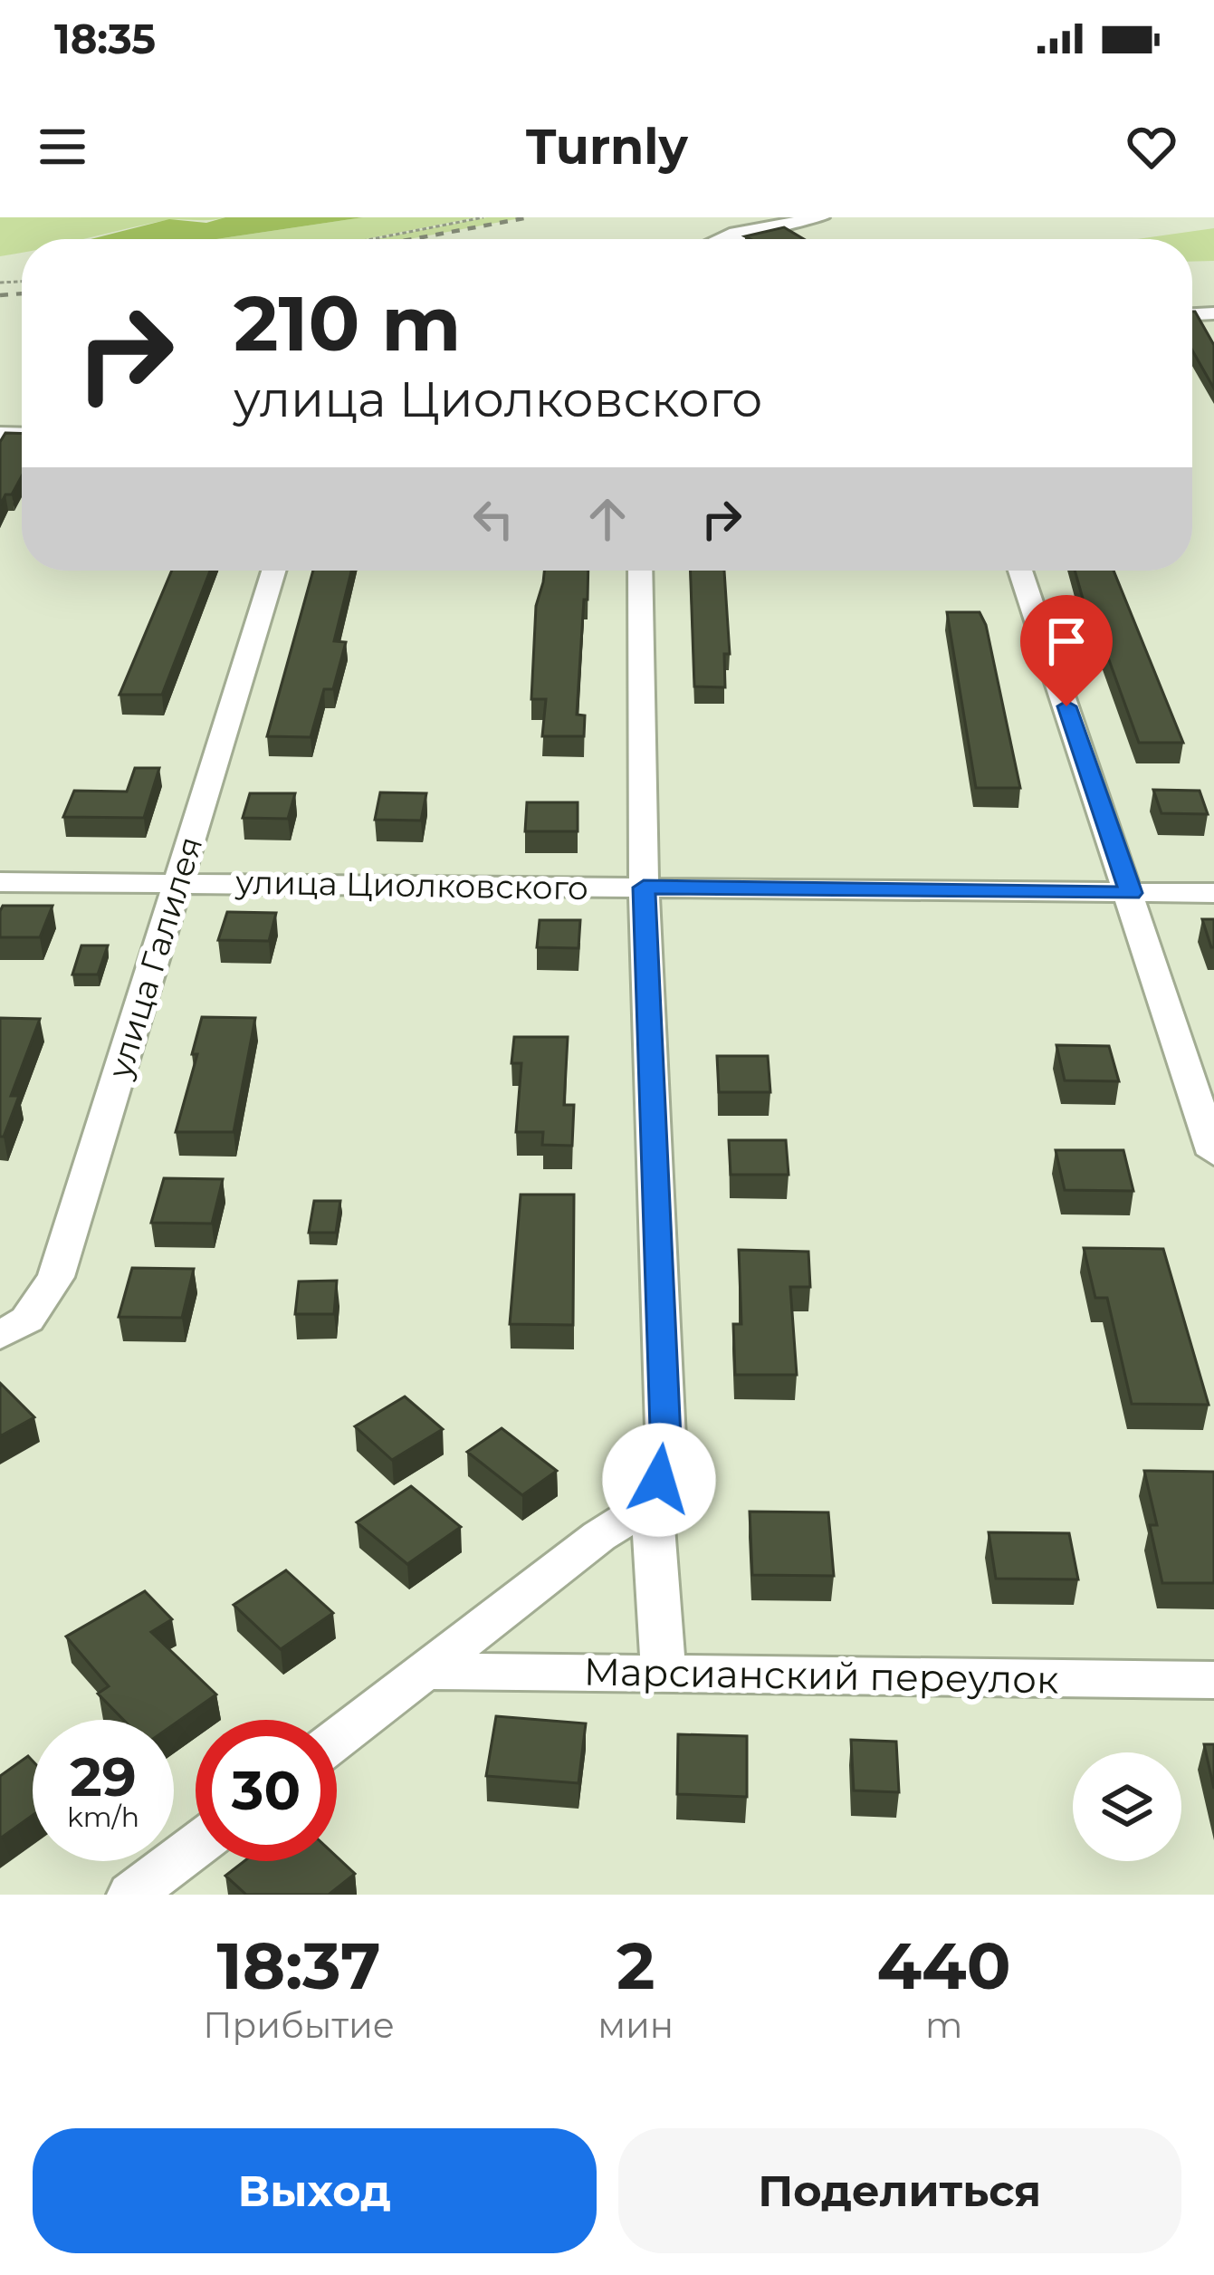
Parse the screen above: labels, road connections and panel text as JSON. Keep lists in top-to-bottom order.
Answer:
{
  "streets": {
    "street": ["улица Циолковского", "улица Галилея", "Марсианский переулок"]
  },
  "crossings": [
    ["улица Циолковского", "улица Галилея"]
  ],
  "page": {
    "status": "18:35",
    "header": "Turnly",
    "turn": ["210 m", "улица Циолковского"],
    "speed": "29 km/h",
    "limit": "30",
    "eta": [
      "18:37",
      "Прибытие",
      "2",
      "мин",
      "440",
      "m"
    ],
    "buttons": ["Выход", "Поделиться"]
  }
}
